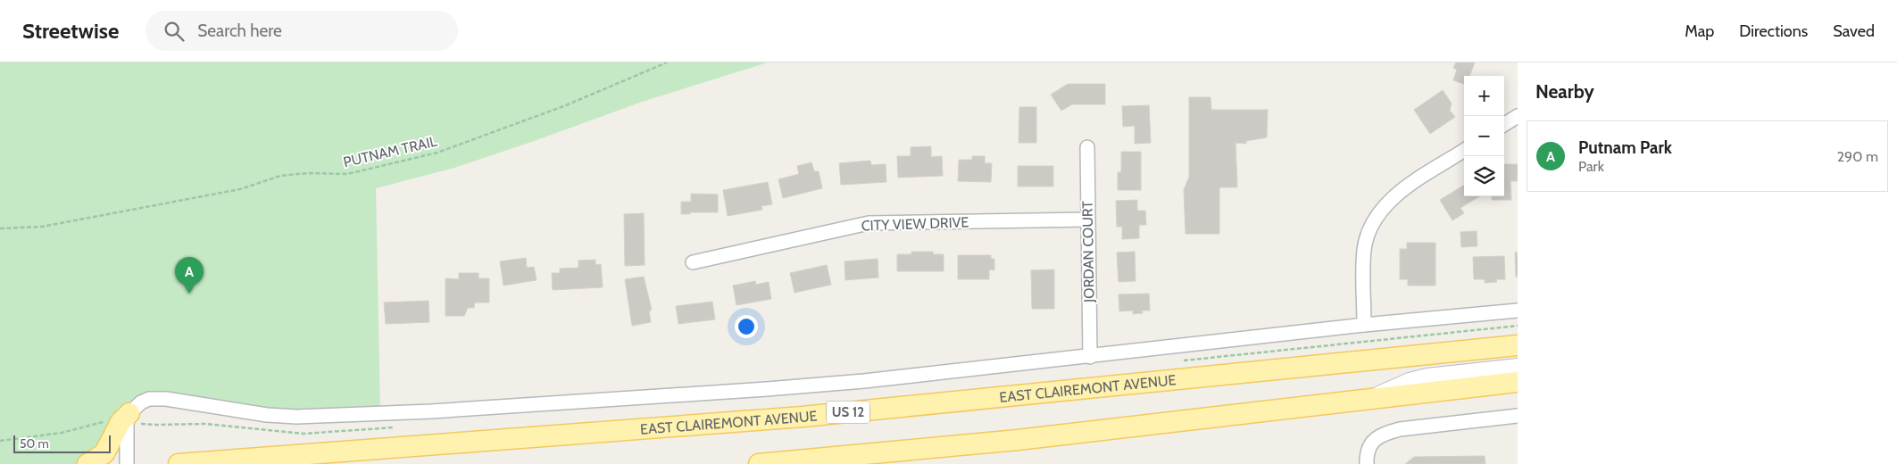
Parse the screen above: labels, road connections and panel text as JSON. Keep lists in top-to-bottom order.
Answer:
{
  "streets": {
    "main road": ["EAST CLAIREMONT AVENUE", "US 12"],
    "street": ["CITY VIEW DRIVE", "JORDAN COURT"],
    "path": ["PUTNAM TRAIL"]
  },
  "crossings": [
    ["CITY VIEW DRIVE", "JORDAN COURT"]
  ],
  "scale_bar": "50 m",
  "page": {
    "header": "Streetwise",
    "search": "Search here",
    "nav": ["Map", "Directions", "Saved"],
    "heading": "Nearby",
    "map_buttons": ["+", "−"],
    "list": [
      {
        "mark": "A",
        "name": "Putnam Park",
        "note": "Park",
        "value": "290 m"
      }
    ],
    "pins": "A",
    "scale": "50 m"
  }
}
